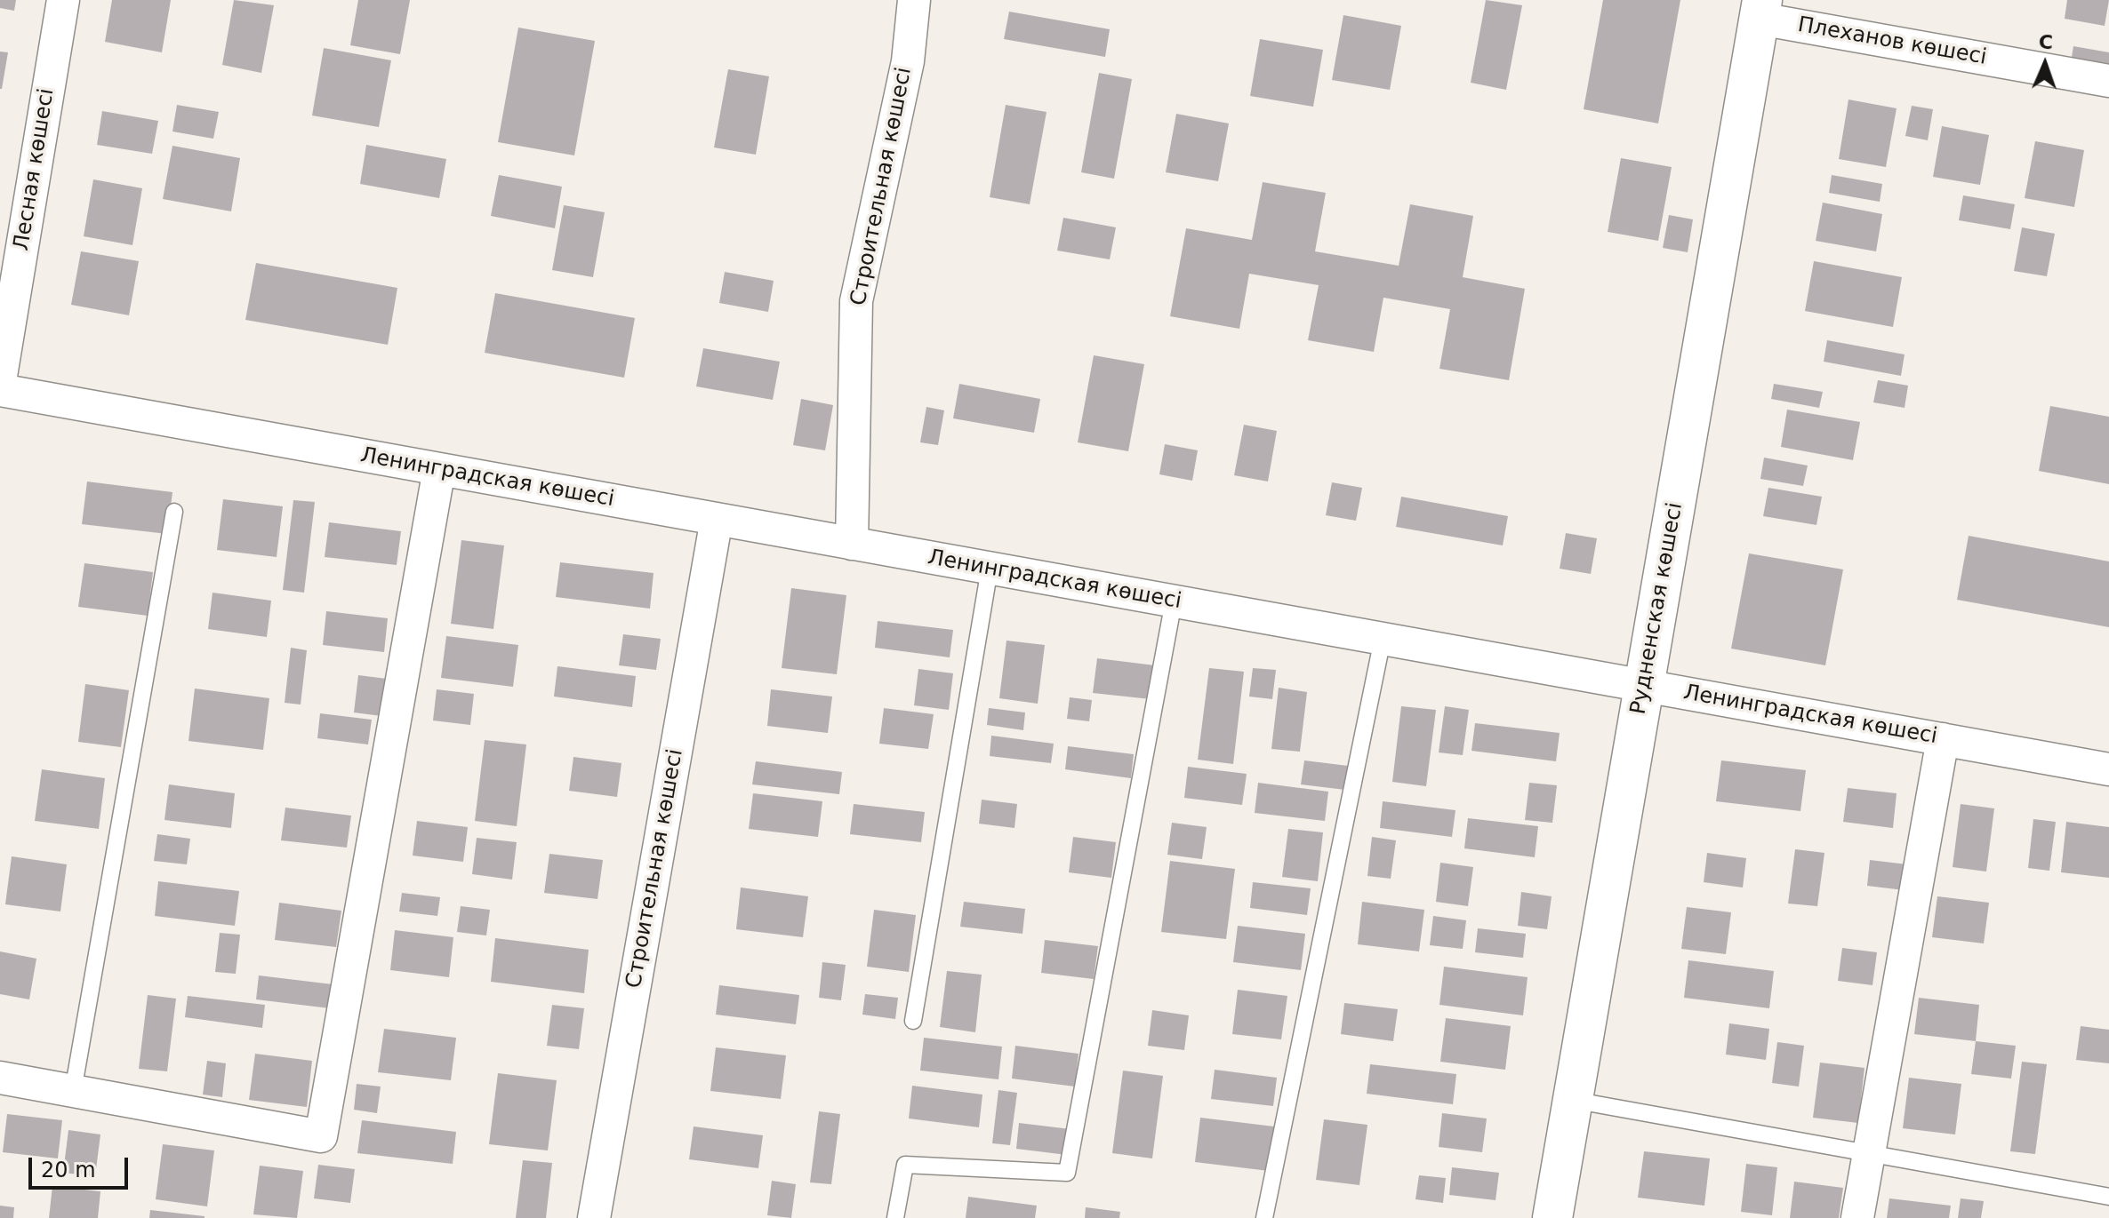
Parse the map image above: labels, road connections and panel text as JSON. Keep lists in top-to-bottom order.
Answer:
{
  "streets": {
    "street": [
      "Плеханов көшесі",
      "Лесная көшесі",
      "Строительная көшесі",
      "Ленинградская көшесі",
      "Рудненская көшесі"
    ]
  },
  "crossings": [
    ["Плеханов көшесі", "Рудненская көшесі"],
    ["Строительная көшесі", "Ленинградская көшесі"],
    ["Ленинградская көшесі", "Рудненская көшесі"]
  ],
  "scale_bar": "20 m",
  "north": "top"
}
